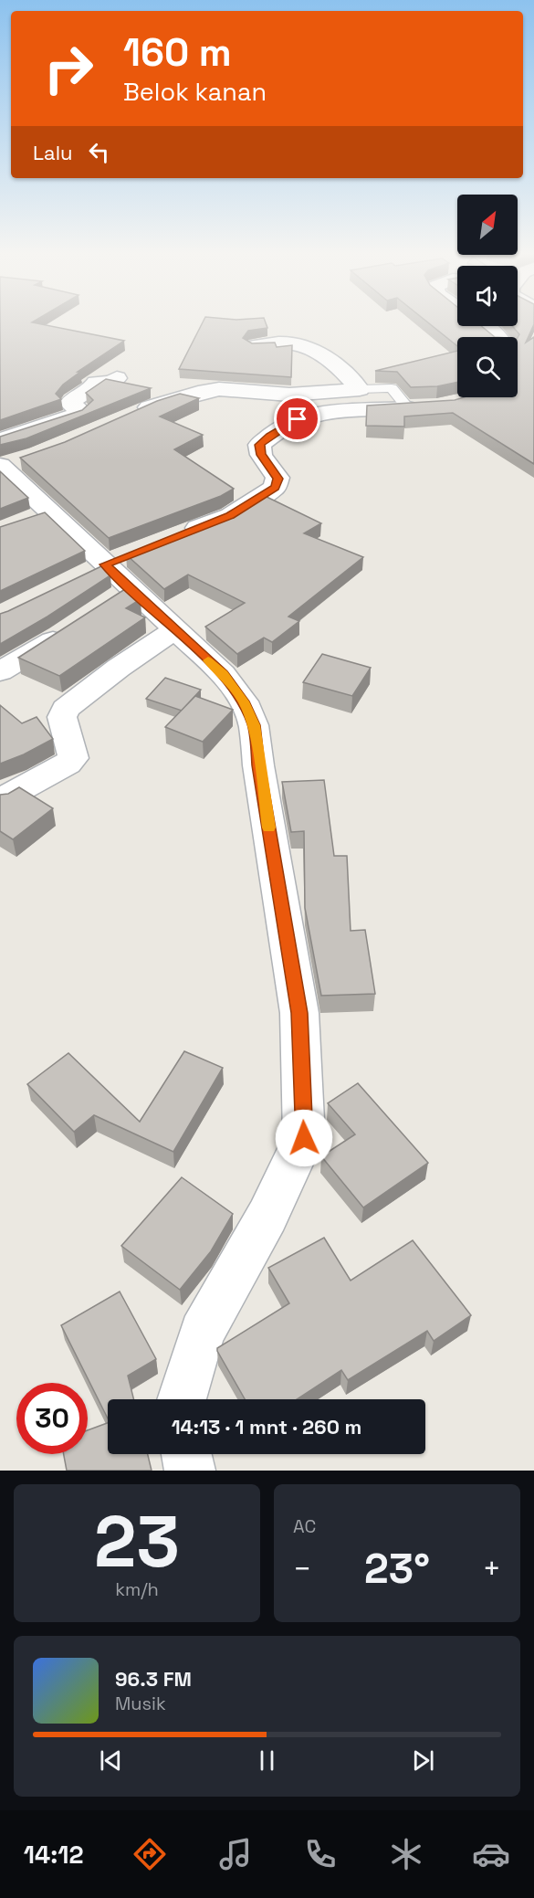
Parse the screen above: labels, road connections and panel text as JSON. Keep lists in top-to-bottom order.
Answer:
{
  "north": "top right",
  "page": {
    "turn": ["160 m", "Belok kanan"],
    "then": "Lalu",
    "limit": "30",
    "trip": "14:13 · 1 mnt · 260 m",
    "tile": [
      ["23", "km/h"],
      "AC"
    ],
    "heat": ["−", "23°", "+"],
    "song": ["96.3 FM", "Musik"],
    "tabs": "14:12"
  }
}
